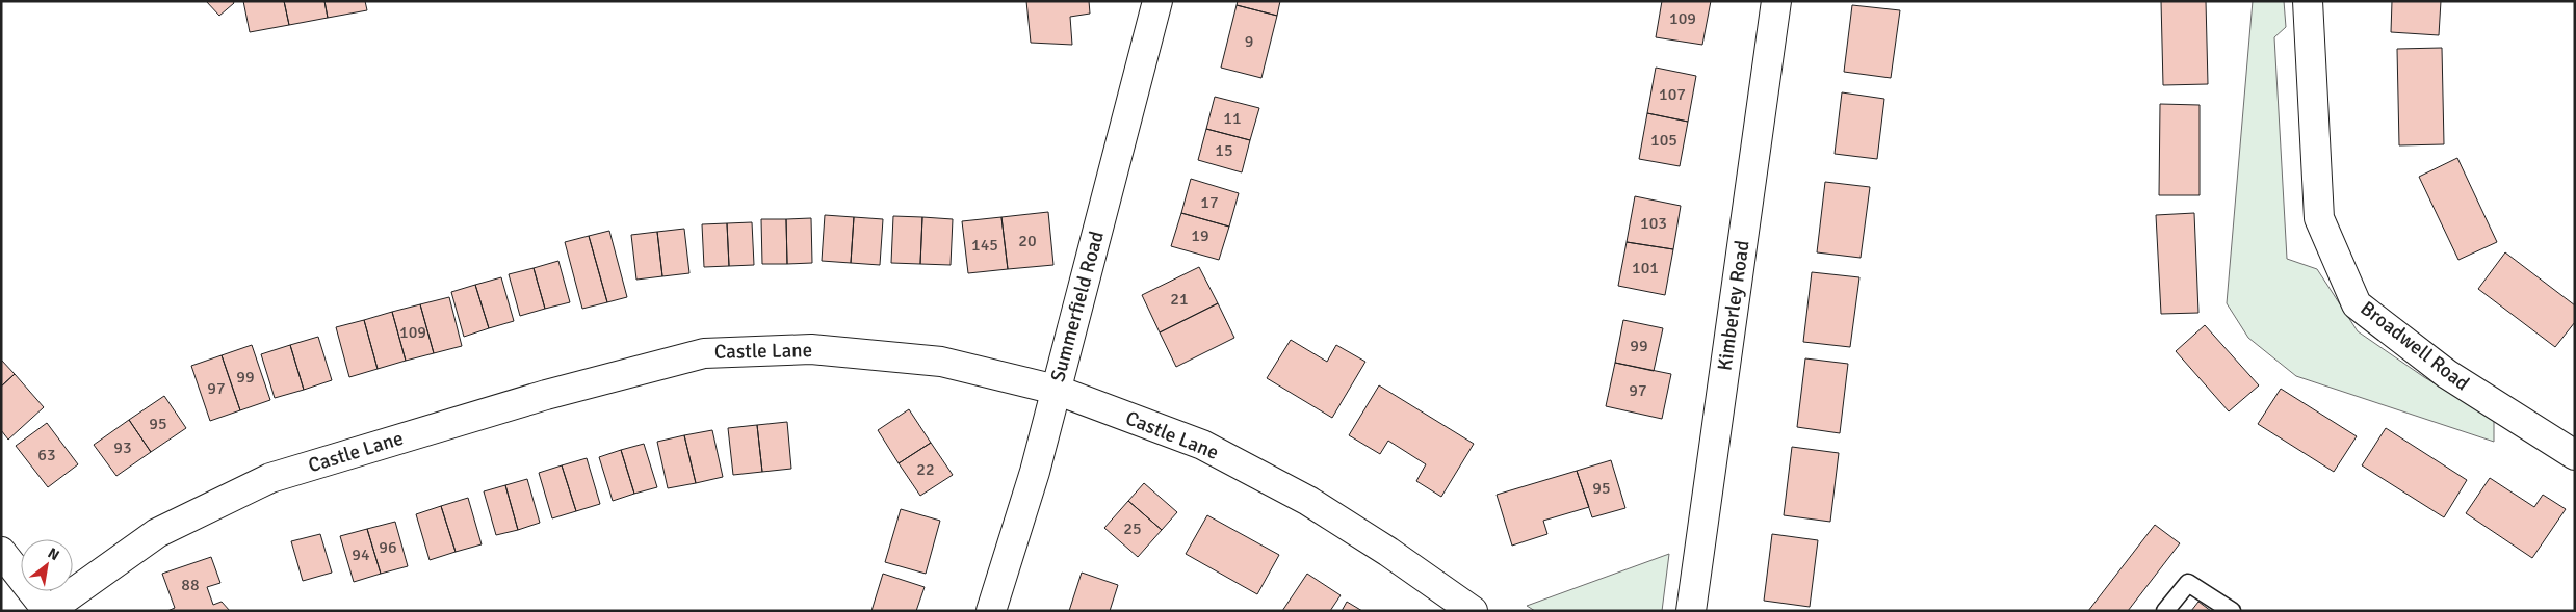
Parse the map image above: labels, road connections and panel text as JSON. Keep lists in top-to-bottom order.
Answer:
{
  "streets": {
    "street": [
      "Kimberley Road",
      "Summerfield Road",
      "Broadwell Road",
      "Castle Lane"
    ]
  },
  "crossings": [
    ["Summerfield Road", "Castle Lane"]
  ],
  "house_numbers": [
    "109",
    "9",
    "107",
    "11",
    "105",
    "15",
    "17",
    "103",
    "19",
    "20",
    "145",
    "101",
    "21",
    "109",
    "99",
    "99",
    "97",
    "97",
    "95",
    "93",
    "63",
    "22",
    "95",
    "25",
    "96",
    "94",
    "88"
  ],
  "north": "top right"
}
